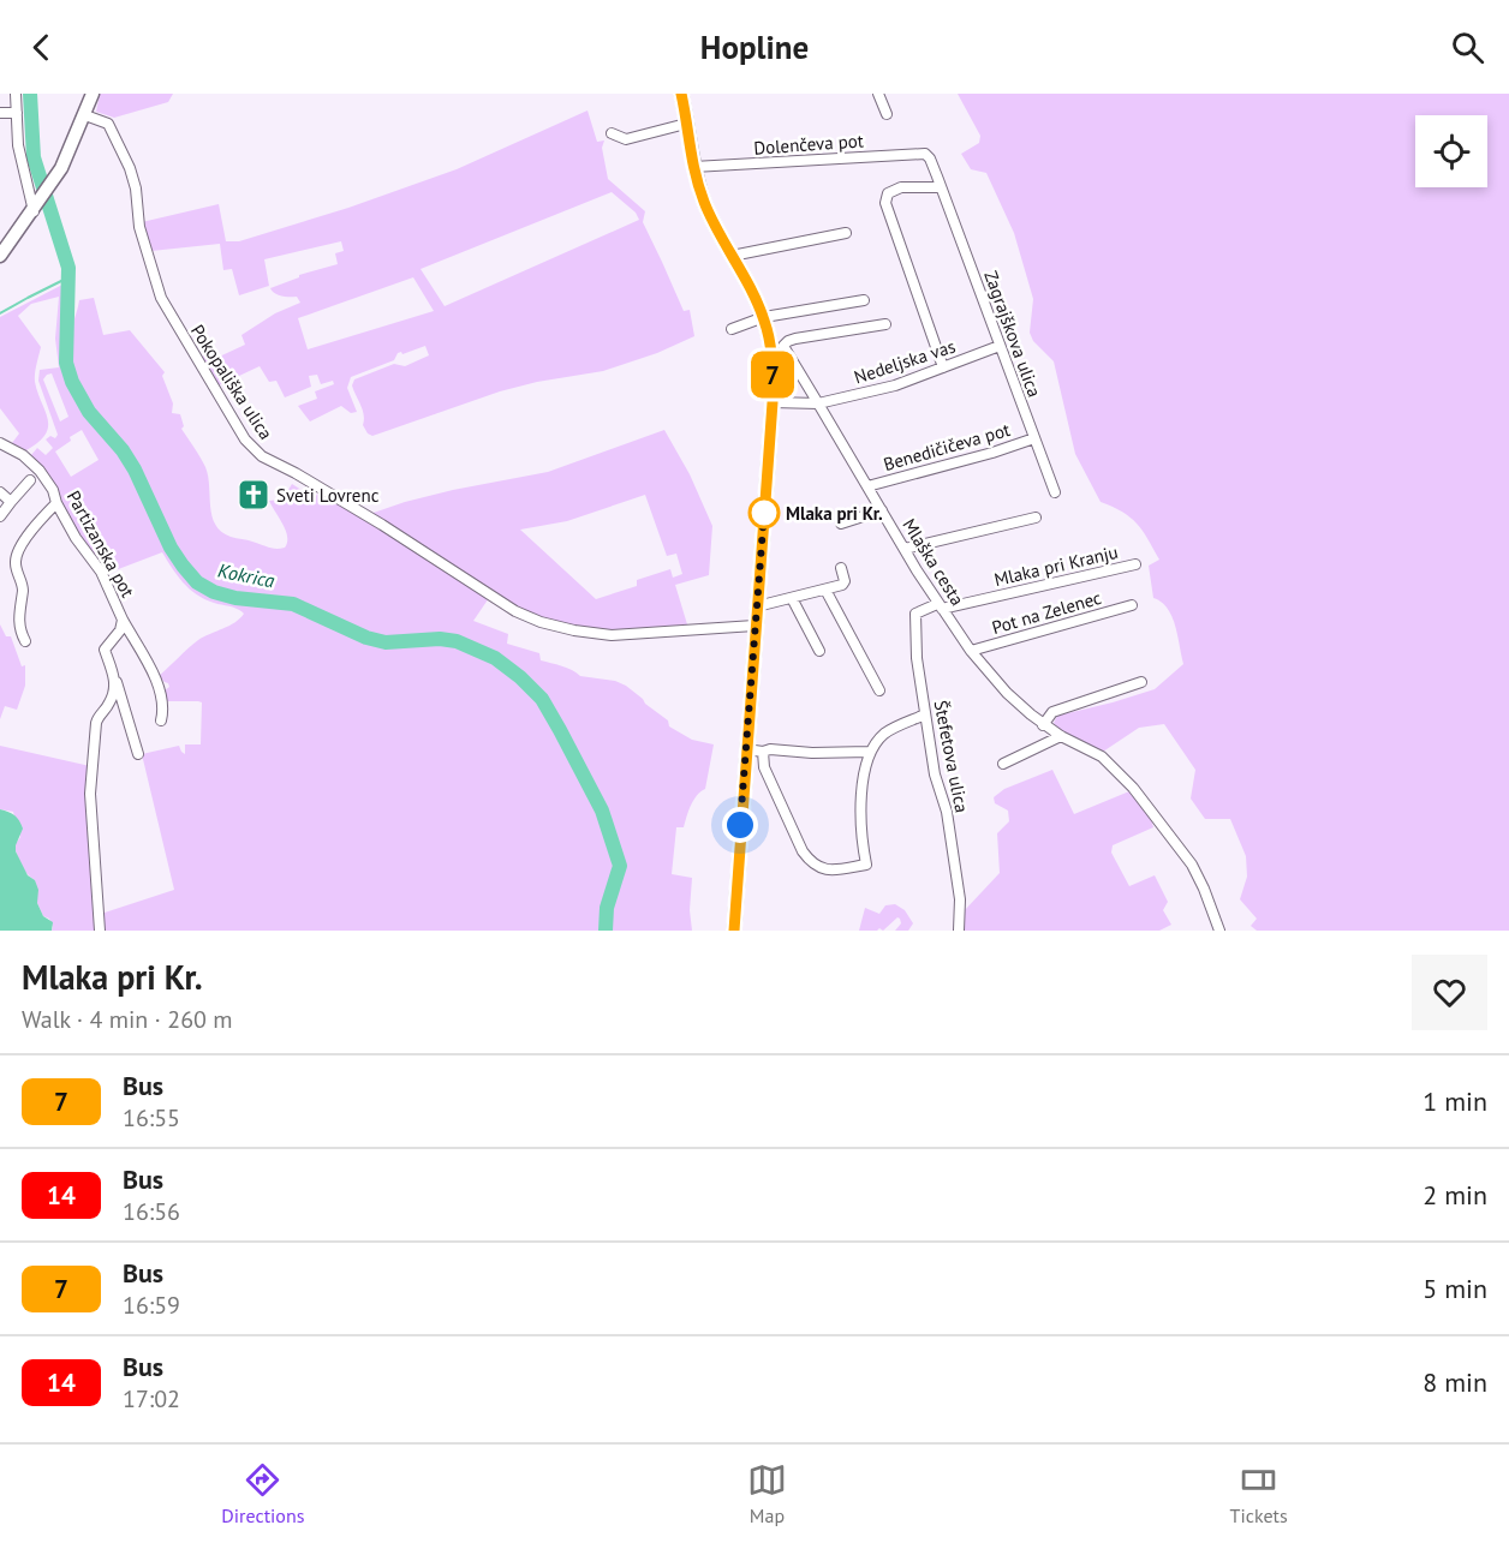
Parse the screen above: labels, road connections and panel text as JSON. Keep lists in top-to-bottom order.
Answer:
{
  "streets": {
    "street": [
      "Dolenčeva pot",
      "Zagrajškova ulica",
      "Nedeljska vas",
      "Pokopališka ulica",
      "Benedičičeva pot",
      "Partizanska pot",
      "Mlaška cesta",
      "Mlaka pri Kranju",
      "Pot na Zelenec",
      "Štefetova ulica"
    ]
  },
  "crossings": [
    ["Dolenčeva pot", "Zagrajškova ulica"],
    ["Zagrajškova ulica", "Nedeljska vas"],
    ["Zagrajškova ulica", "Benedičičeva pot"],
    ["Nedeljska vas", "Mlaška cesta"],
    ["Benedičičeva pot", "Mlaška cesta"],
    ["Mlaška cesta", "Mlaka pri Kranju"],
    ["Mlaška cesta", "Pot na Zelenec"],
    ["Mlaška cesta", "Štefetova ulica"],
    ["Mlaka pri Kranju", "Štefetova ulica"]
  ],
  "water": ["Kokrica"],
  "places": {
    "church": ["Sveti Lovrenc"],
    "other": ["Mlaka pri Kr."]
  },
  "lines": ["bus line 7"],
  "page": {
    "header": "Hopline",
    "on_map": "7",
    "heading": ["Mlaka pri Kr.", "Walk · 4 min · 260 m"],
    "list": [
      {
        "mark": "7",
        "name": "Bus",
        "note": "16:55",
        "value": "1 min"
      },
      {
        "mark": "14",
        "name": "Bus",
        "note": "16:56",
        "value": "2 min"
      },
      {
        "mark": "7",
        "name": "Bus",
        "note": "16:59",
        "value": "5 min"
      },
      {
        "mark": "14",
        "name": "Bus",
        "note": "17:02",
        "value": "8 min"
      }
    ],
    "tabs": ["Directions", "Map", "Tickets"]
  }
}
